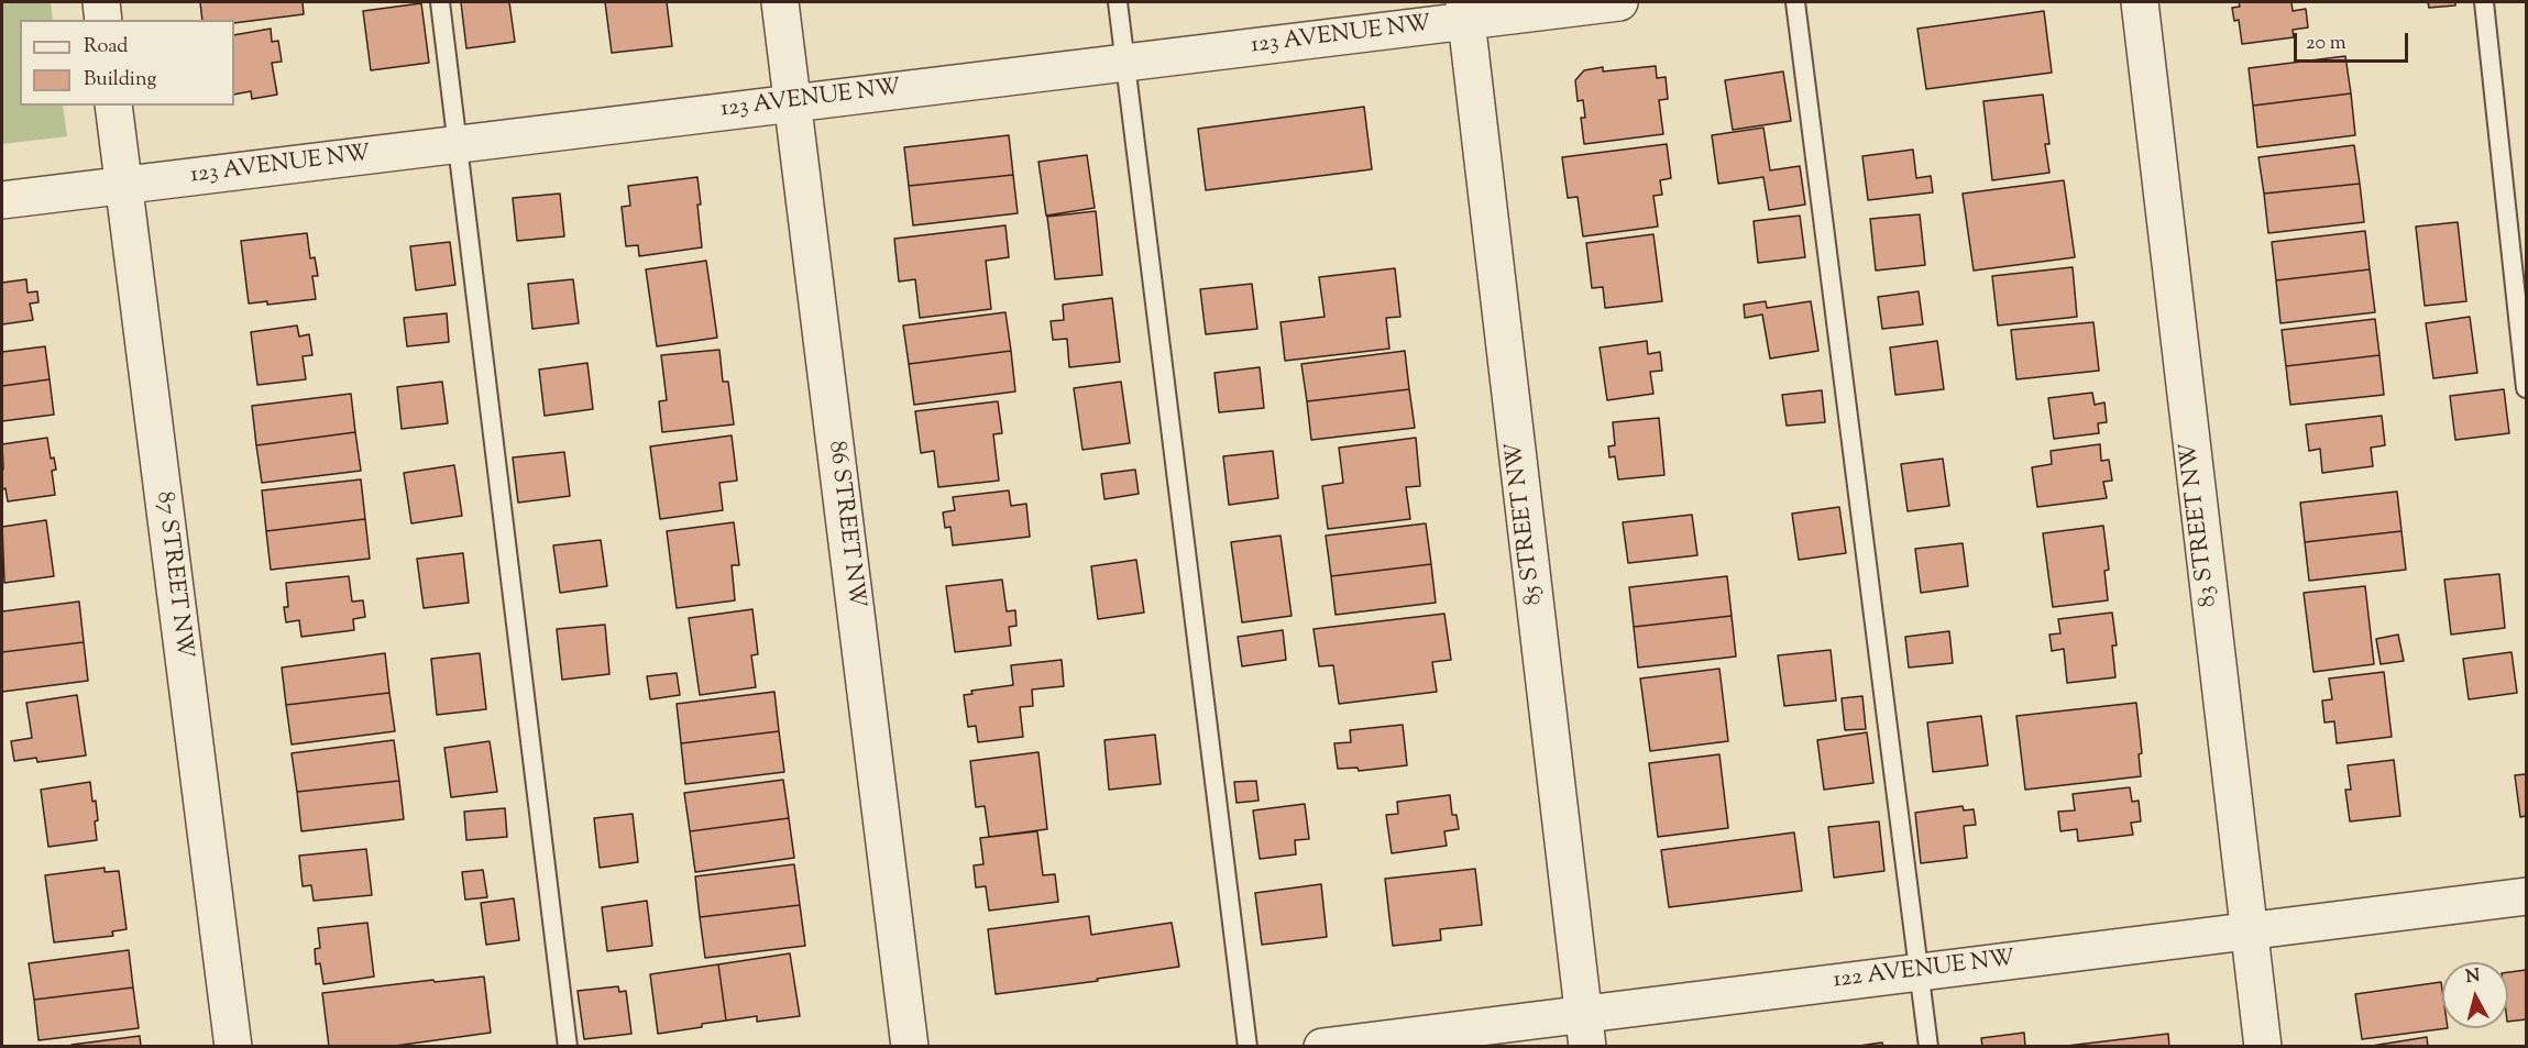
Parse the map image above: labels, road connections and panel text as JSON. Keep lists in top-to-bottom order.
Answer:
{
  "streets": {
    "street": [
      "123 AVENUE NW",
      "85 STREET NW",
      "86 STREET NW",
      "83 STREET NW",
      "87 STREET NW",
      "122 AVENUE NW"
    ]
  },
  "crossings": [
    ["123 AVENUE NW", "85 STREET NW"],
    ["123 AVENUE NW", "86 STREET NW"],
    ["123 AVENUE NW", "87 STREET NW"],
    ["85 STREET NW", "122 AVENUE NW"],
    ["83 STREET NW", "122 AVENUE NW"]
  ],
  "legend": ["Road", "Building"],
  "scale_bar": "20 m",
  "north": "top"
}
